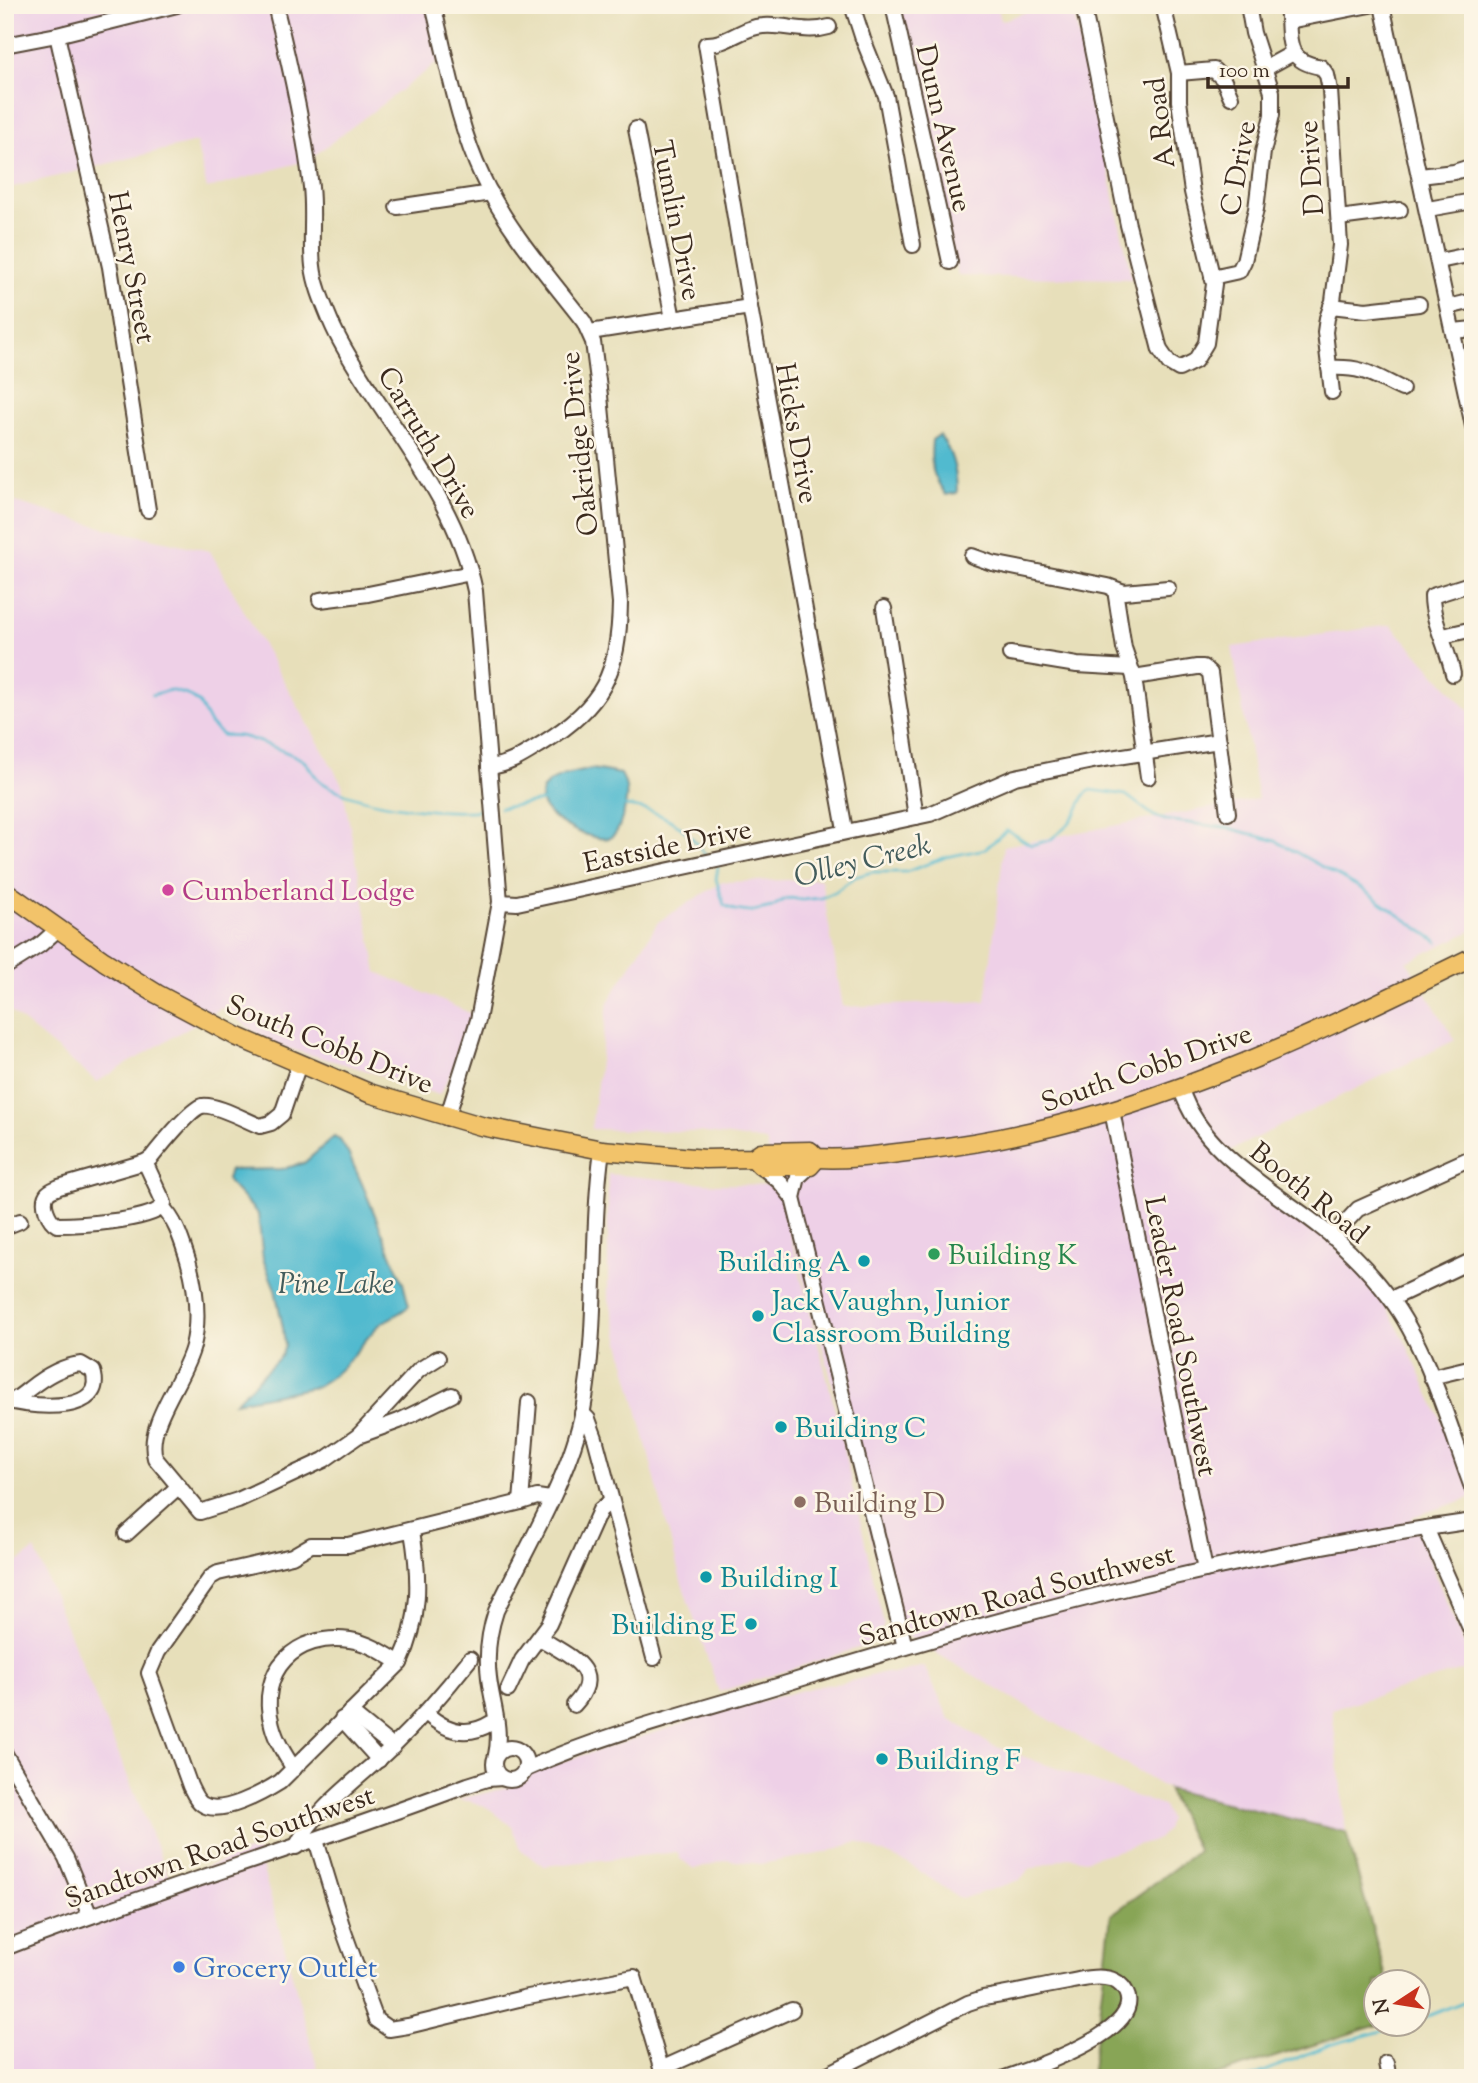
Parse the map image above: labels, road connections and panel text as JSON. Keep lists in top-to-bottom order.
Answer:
{
  "streets": {
    "main road": ["South Cobb Drive"],
    "street": [
      "A Road",
      "Dunn Avenue",
      "C Drive",
      "D Drive",
      "Tumlin Drive",
      "Henry Street",
      "Hicks Drive",
      "Carruth Drive",
      "Oakridge Drive",
      "Eastside Drive",
      "Booth Road",
      "Leader Road Southwest",
      "Sandtown Road Southwest"
    ]
  },
  "crossings": [
    ["A Road", "C Drive"],
    ["Hicks Drive", "Eastside Drive"],
    ["Carruth Drive", "Oakridge Drive"],
    ["Carruth Drive", "Eastside Drive"],
    ["Carruth Drive", "South Cobb Drive"],
    ["South Cobb Drive", "Booth Road"],
    ["South Cobb Drive", "Leader Road Southwest"],
    ["Leader Road Southwest", "Sandtown Road Southwest"]
  ],
  "water": ["Olley Creek", "Pine Lake"],
  "places": [
    "Cumberland Lodge",
    "Building K",
    "Building A",
    "Jack Vaughn, Junior Classroom Building",
    "Building C",
    "Building D",
    "Building I",
    "Building E",
    "Building F",
    "Grocery Outlet"
  ],
  "scale_bar": "100 m",
  "north": "left"
}
